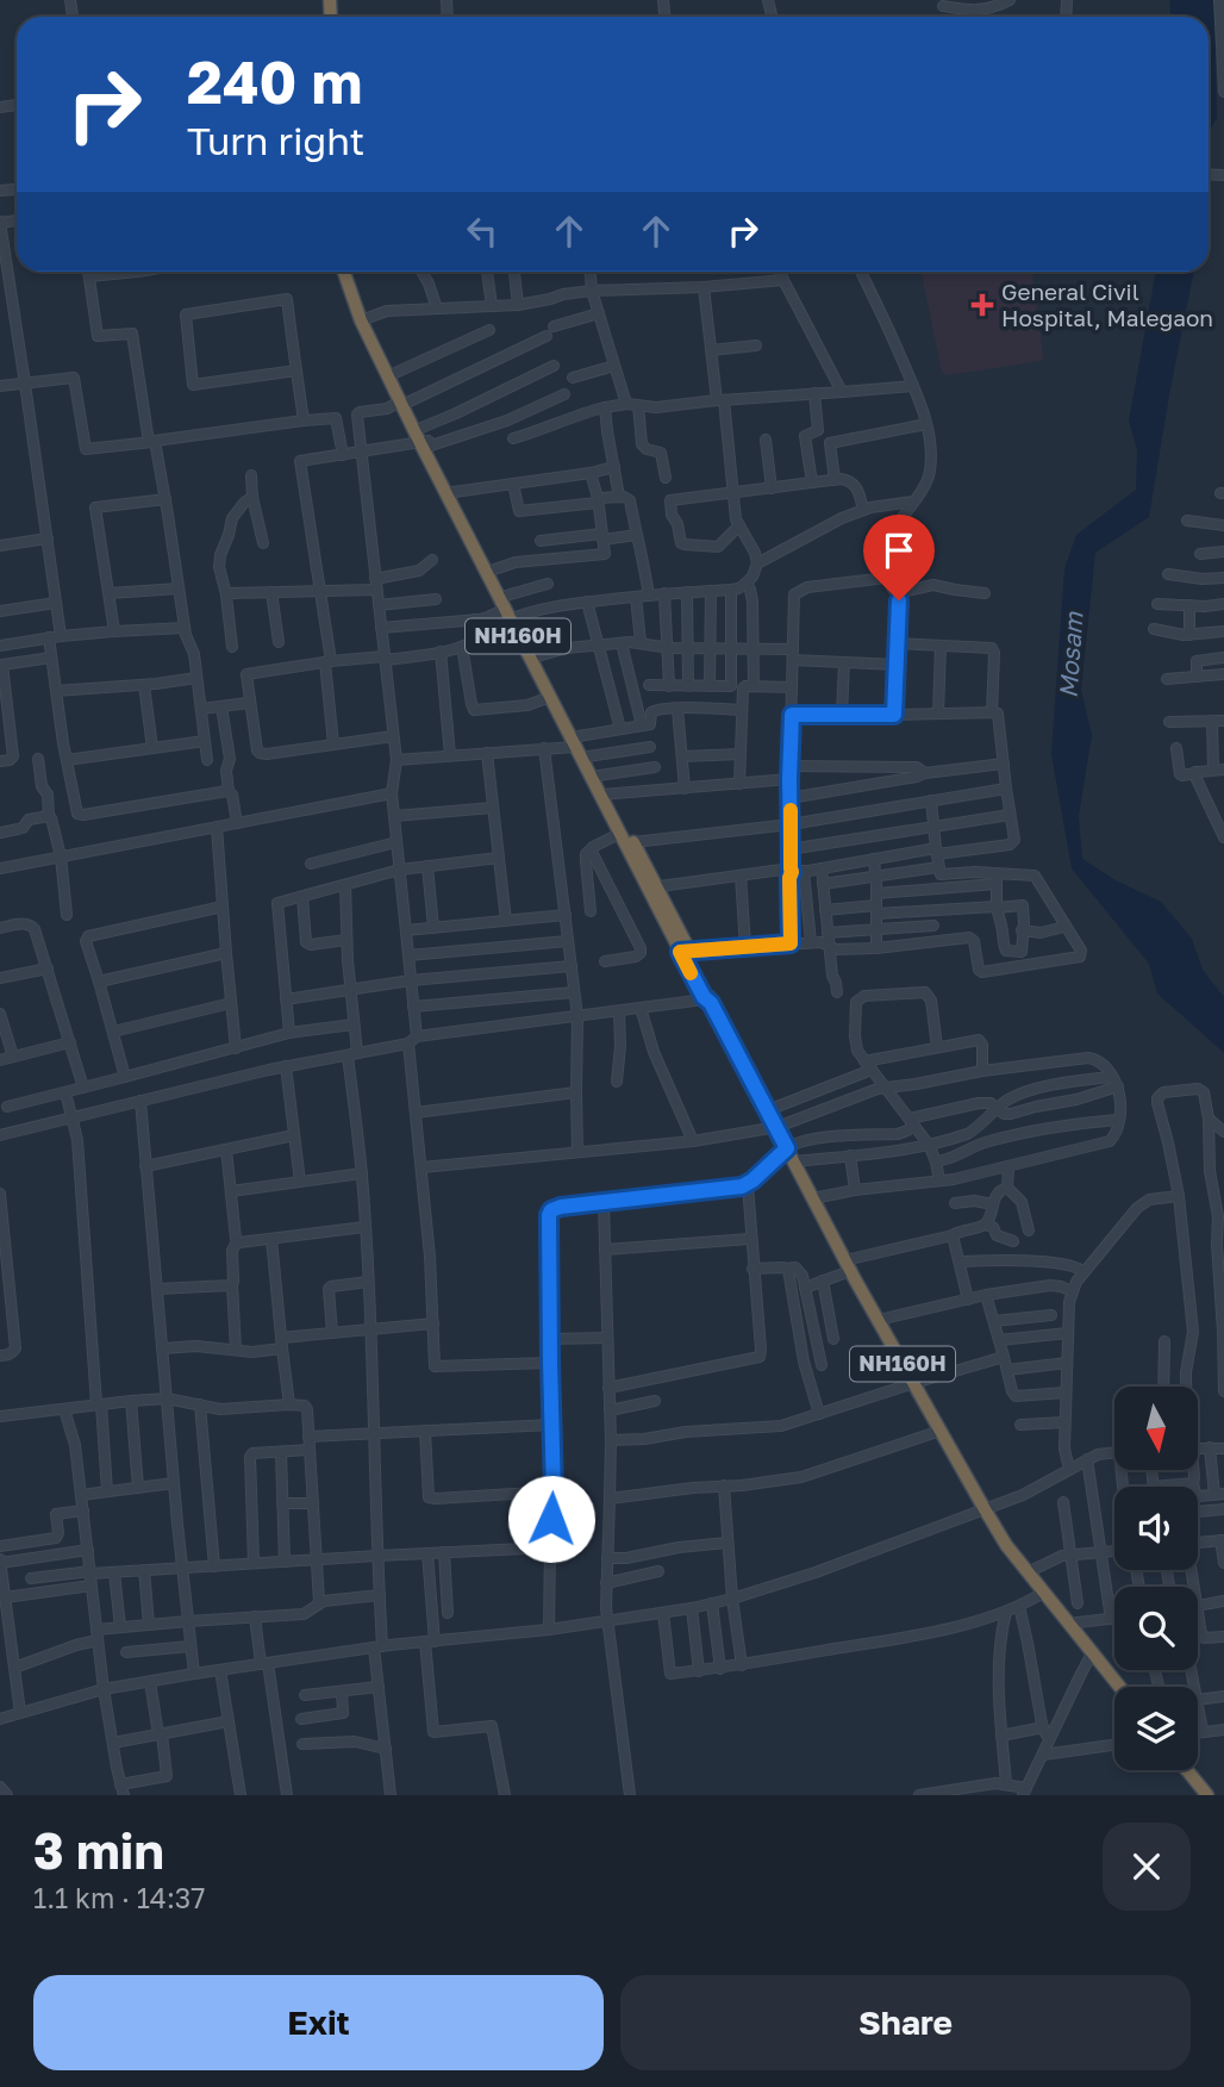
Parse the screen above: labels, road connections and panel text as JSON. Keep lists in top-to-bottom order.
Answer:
{
  "streets": {
    "highway": ["NH160H"]
  },
  "water": ["Mosam"],
  "places": {
    "health": ["General Civil Hospital, Malegaon"]
  },
  "north": "bottom",
  "page": {
    "turn": ["240 m", "Turn right"],
    "heading": ["3 min", "1.1 km · 14:37"],
    "buttons": ["Exit", "Share"]
  }
}
